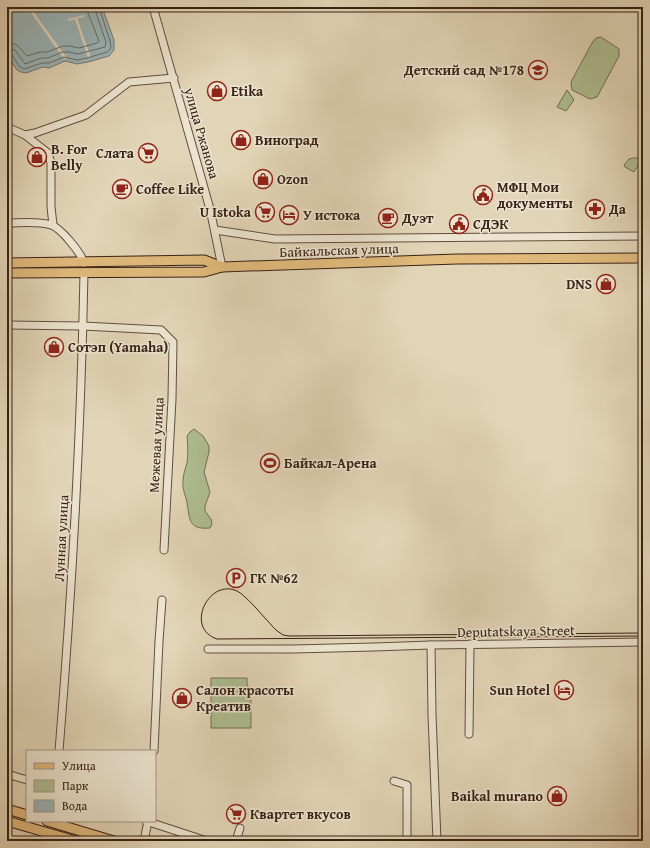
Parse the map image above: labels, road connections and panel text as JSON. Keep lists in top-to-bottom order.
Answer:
{
  "streets": {
    "main road": ["Байкальская улица"],
    "street": [
      "улица Ржанова",
      "Межевая улица",
      "Лунная улица",
      "Deputatskaya Street"
    ]
  },
  "crossings": [
    ["улица Ржанова", "Байкальская улица"],
    ["Байкальская улица", "Лунная улица"],
    ["Межевая улица", "Лунная улица"]
  ],
  "places": {
    "school or university": ["Детский сад №178"],
    "shop": [
      "Etika",
      "Виноград",
      "B. For Belly",
      "Ozon",
      "DNS",
      "Сотэп (Yamaha)",
      "Салон красоты Креатив",
      "Baikal murano"
    ],
    "supermarket": ["Слата", "U Istoka", "Квартет вкусов"],
    "cafe": ["Coffee Like", "Дуэт"],
    "public building": ["МФЦ Мои документы", "СДЭК"],
    "pharmacy": ["Да"],
    "hotel": ["У истока", "Sun Hotel"],
    "sports": ["Байкал-Арена"],
    "parking": ["ГК №62"]
  },
  "legend": ["Улица", "Парк", "Вода"]
}
